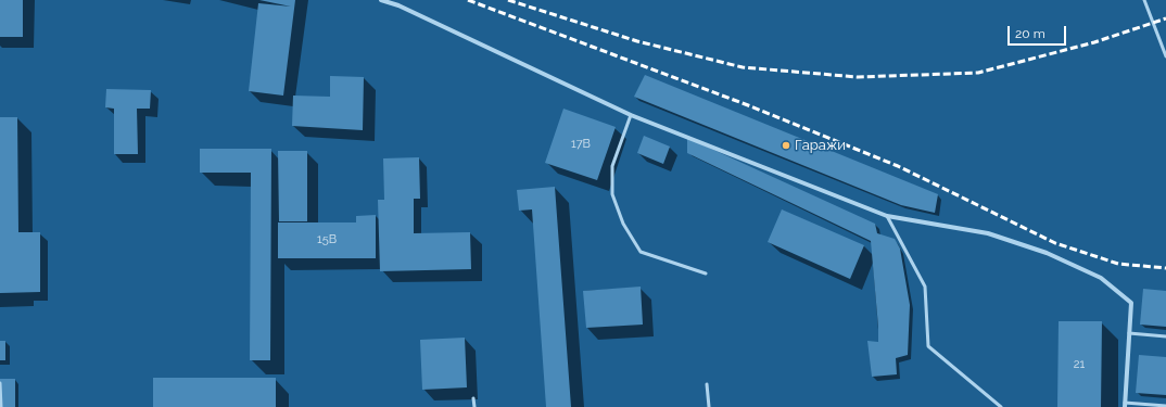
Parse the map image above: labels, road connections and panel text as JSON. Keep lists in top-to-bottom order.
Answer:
{
  "places": ["Гаражи"],
  "house_numbers": ["17В", "15В", "21"],
  "scale_bar": "20 m"
}
